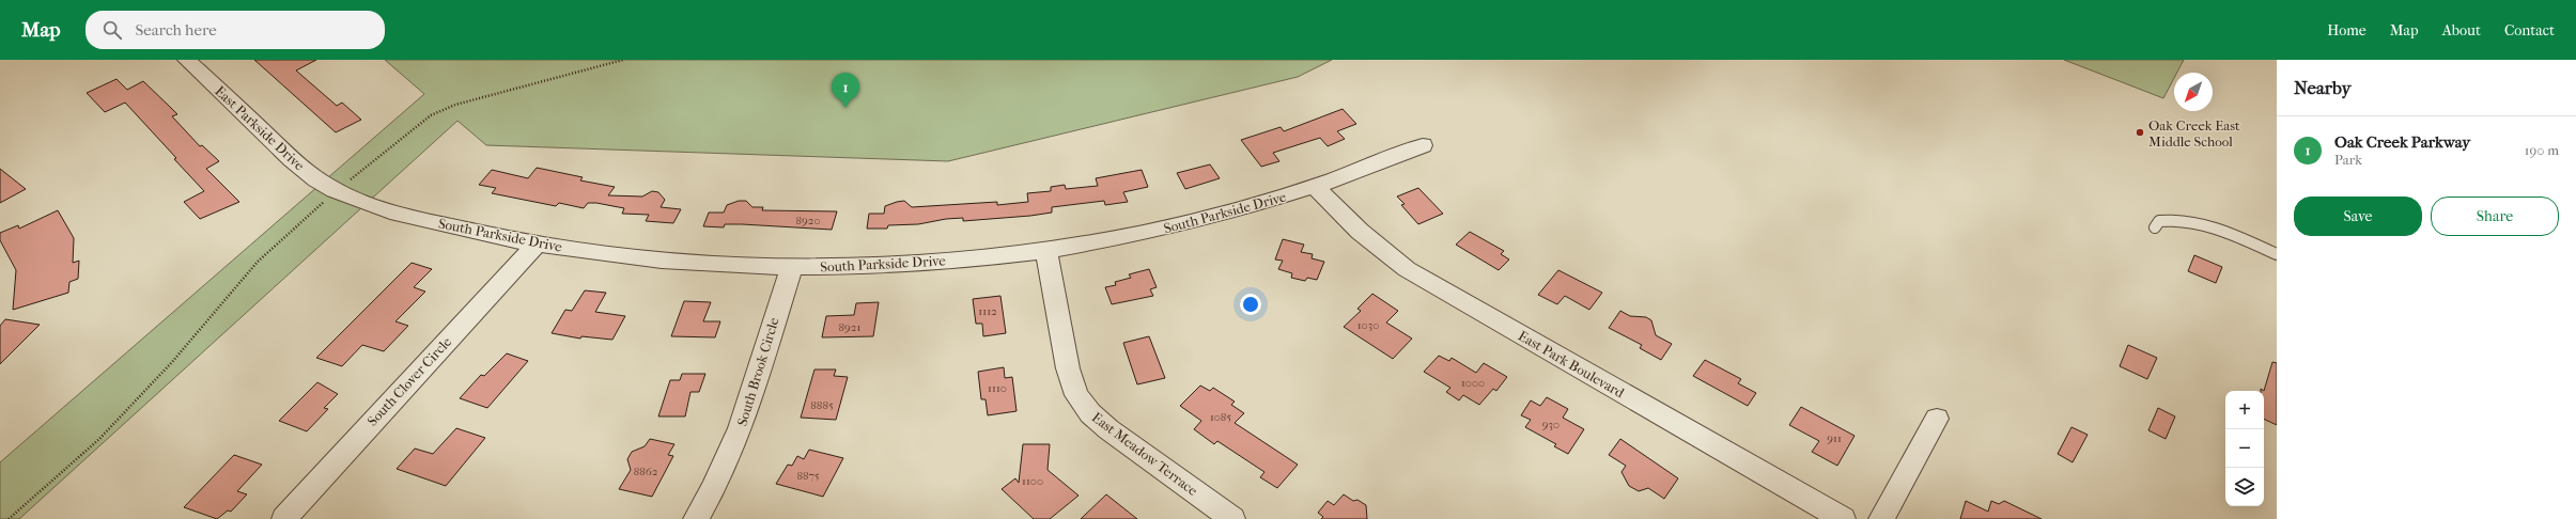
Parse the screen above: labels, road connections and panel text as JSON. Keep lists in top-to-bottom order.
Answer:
{
  "streets": {
    "street": [
      "East Parkside Drive",
      "South Parkside Drive",
      "East Park Boulevard",
      "South Brook Circle",
      "South Clover Circle",
      "East Meadow Terrace"
    ]
  },
  "crossings": [
    ["East Parkside Drive", "South Parkside Drive"],
    ["South Parkside Drive", "East Park Boulevard"],
    ["South Parkside Drive", "South Brook Circle"],
    ["South Parkside Drive", "South Clover Circle"],
    ["South Parkside Drive", "East Meadow Terrace"]
  ],
  "places": ["Oak Creek East Middle School"],
  "house_numbers": [
    "8920",
    "1112",
    "1030",
    "8921",
    "1000",
    "1110",
    "8885",
    "1085",
    "930",
    "911",
    "8862",
    "8875",
    "1100"
  ],
  "north": "bottom left",
  "page": {
    "header": "Map",
    "search": "Search here",
    "nav": [
      "Home",
      "Map",
      "About",
      "Contact"
    ],
    "heading": "Nearby",
    "pins": "1",
    "list": [
      {
        "mark": "1",
        "name": "Oak Creek Parkway",
        "note": "Park",
        "value": "190 m"
      }
    ],
    "buttons": ["Save", "Share"],
    "map_buttons": ["+", "−"]
  }
}
